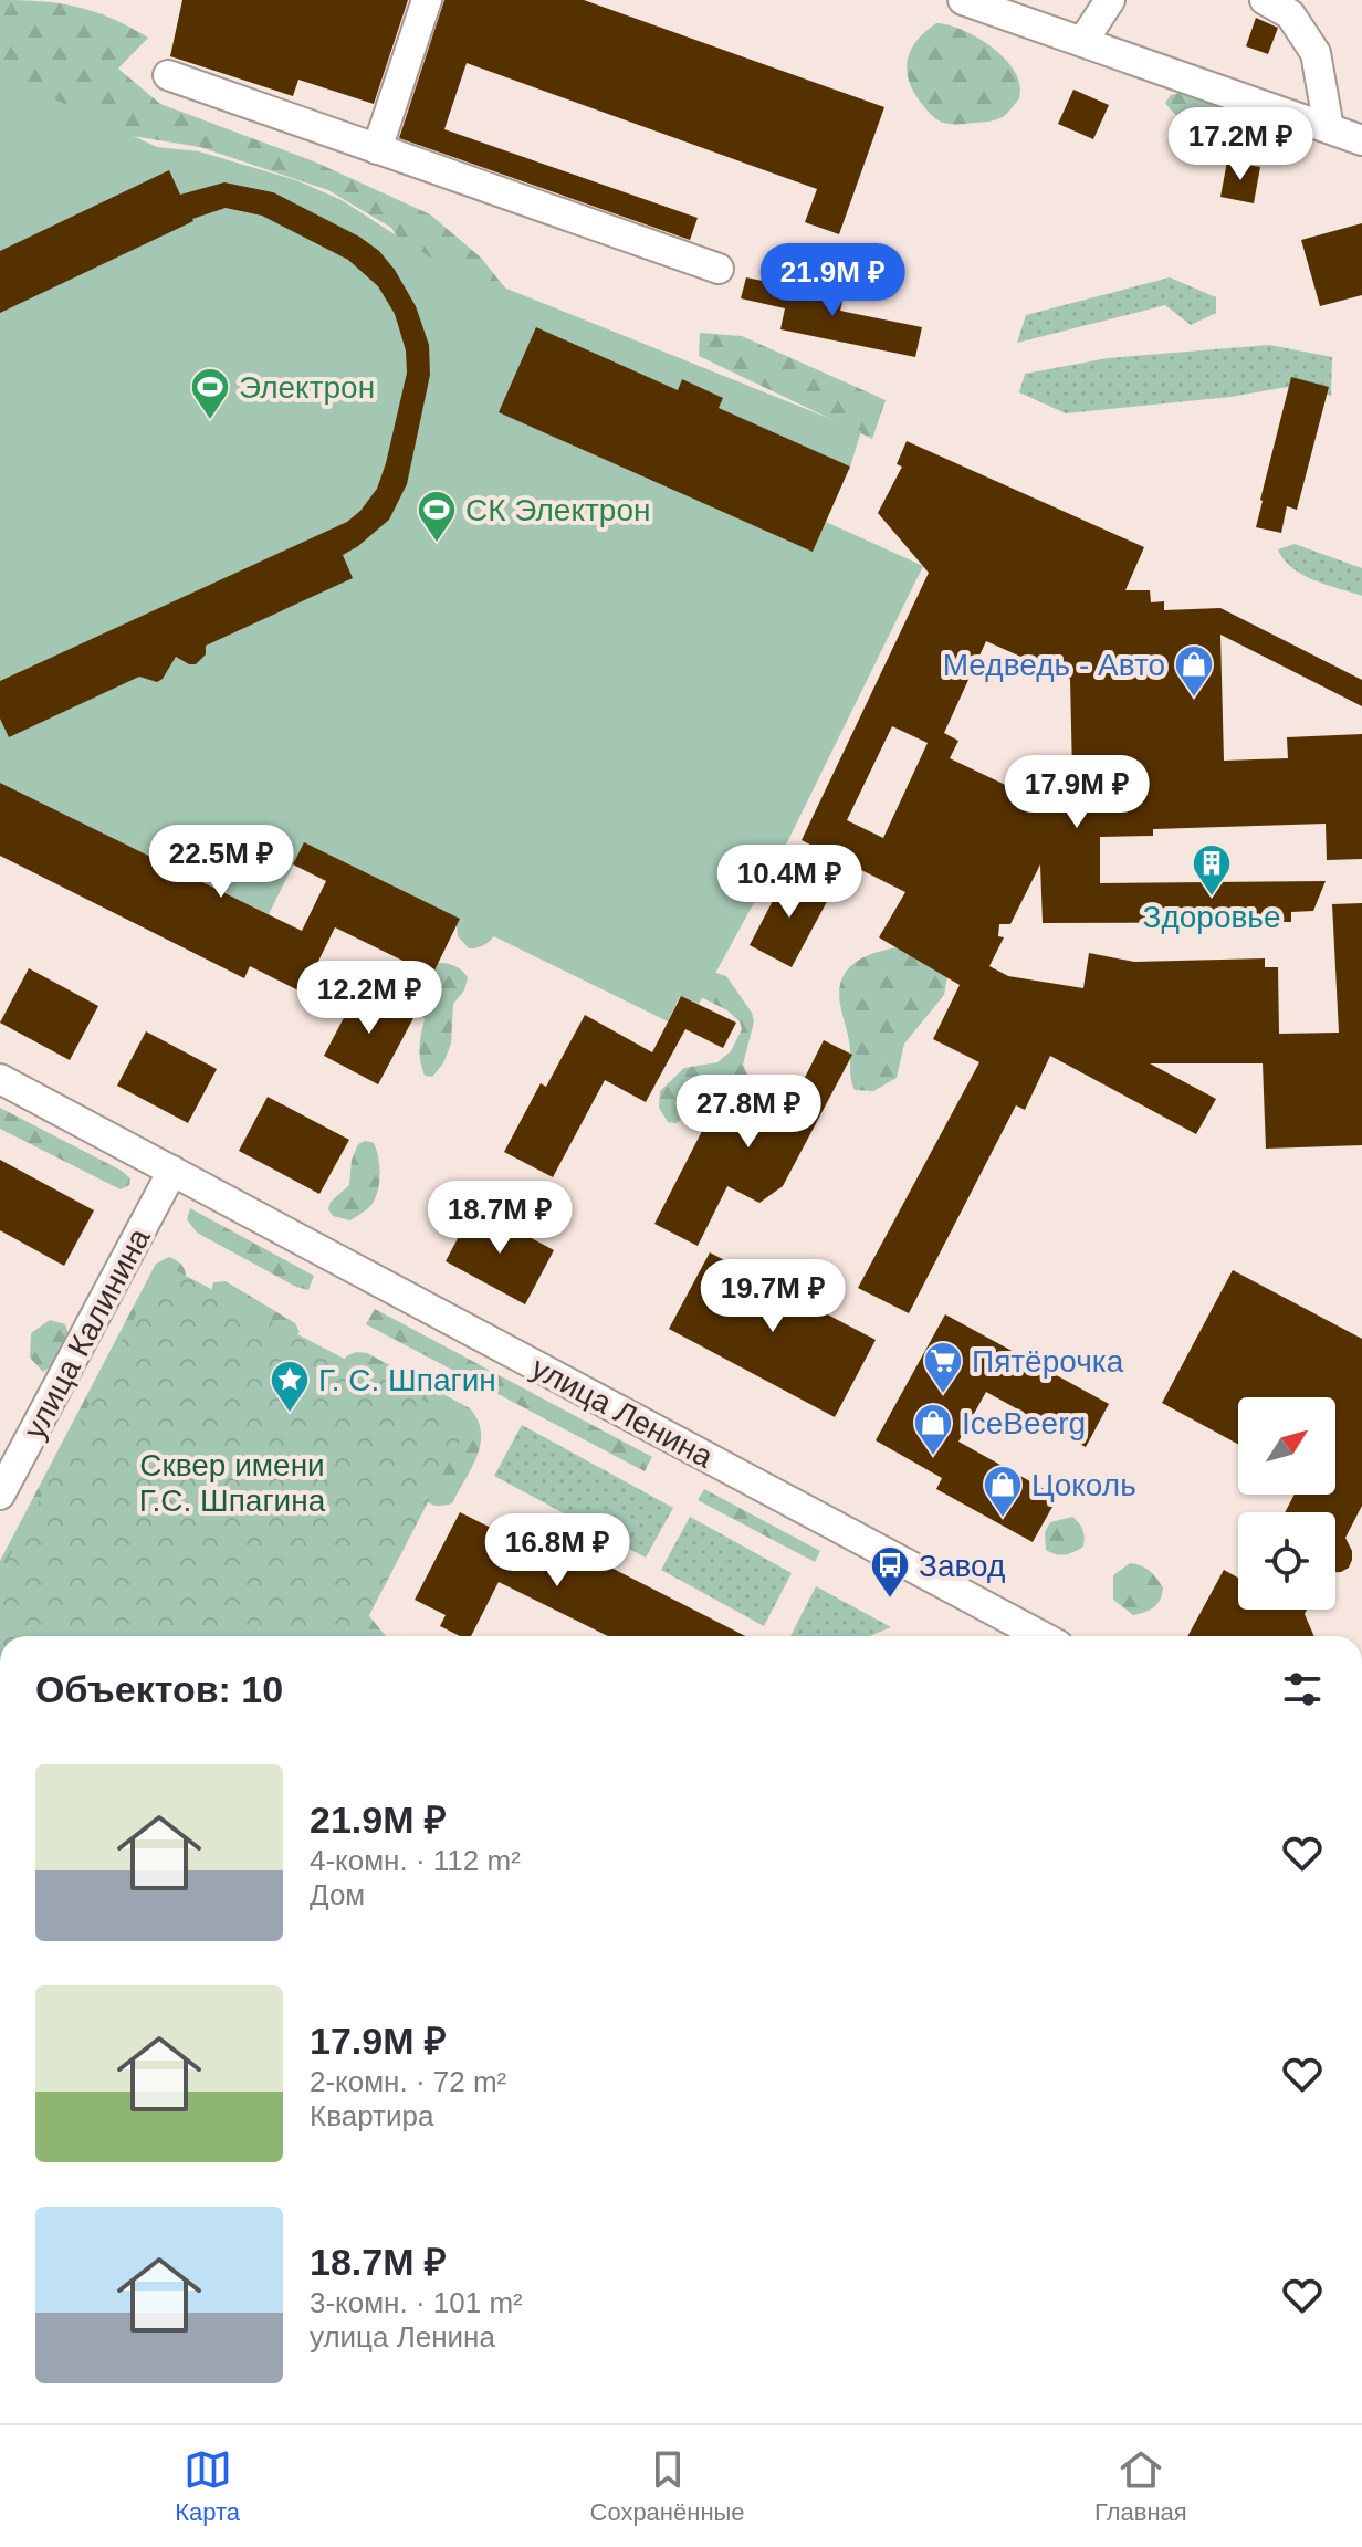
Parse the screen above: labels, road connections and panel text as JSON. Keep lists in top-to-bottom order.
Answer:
{
  "streets": {
    "street": ["улица Калинина", "улица Ленина"]
  },
  "crossings": [
    ["улица Калинина", "улица Ленина"]
  ],
  "parks": ["Сквер имени Г.С. Шпагина"],
  "places": {
    "sports": ["Электрон", "СК Электрон"],
    "shop": ["Медведь - Авто", "IceBeerg", "Цоколь"],
    "building": ["Здоровье"],
    "supermarket": ["Пятёрочка"],
    "place": ["Г. С. Шпагин"],
    "bus stop": ["Завод"]
  },
  "north": "top right",
  "page": {
    "price": [
      "17.2M ₽",
      "21.9M ₽",
      "17.9M ₽",
      "22.5M ₽",
      "10.4M ₽",
      "12.2M ₽",
      "27.8M ₽",
      "18.7M ₽",
      "19.7M ₽",
      "16.8M ₽"
    ],
    "heading": "Объектов: 10",
    "list": [
      {
        "name": "21.9M ₽",
        "note": "4-комн. · 112 m² · Дом"
      },
      {
        "name": "17.9M ₽",
        "note": "2-комн. · 72 m² · Квартира"
      },
      {
        "name": "18.7M ₽",
        "note": "3-комн. · 101 m² · улица Ленина"
      }
    ],
    "tabs": ["Карта", "Сохранённые", "Главная"]
  }
}
